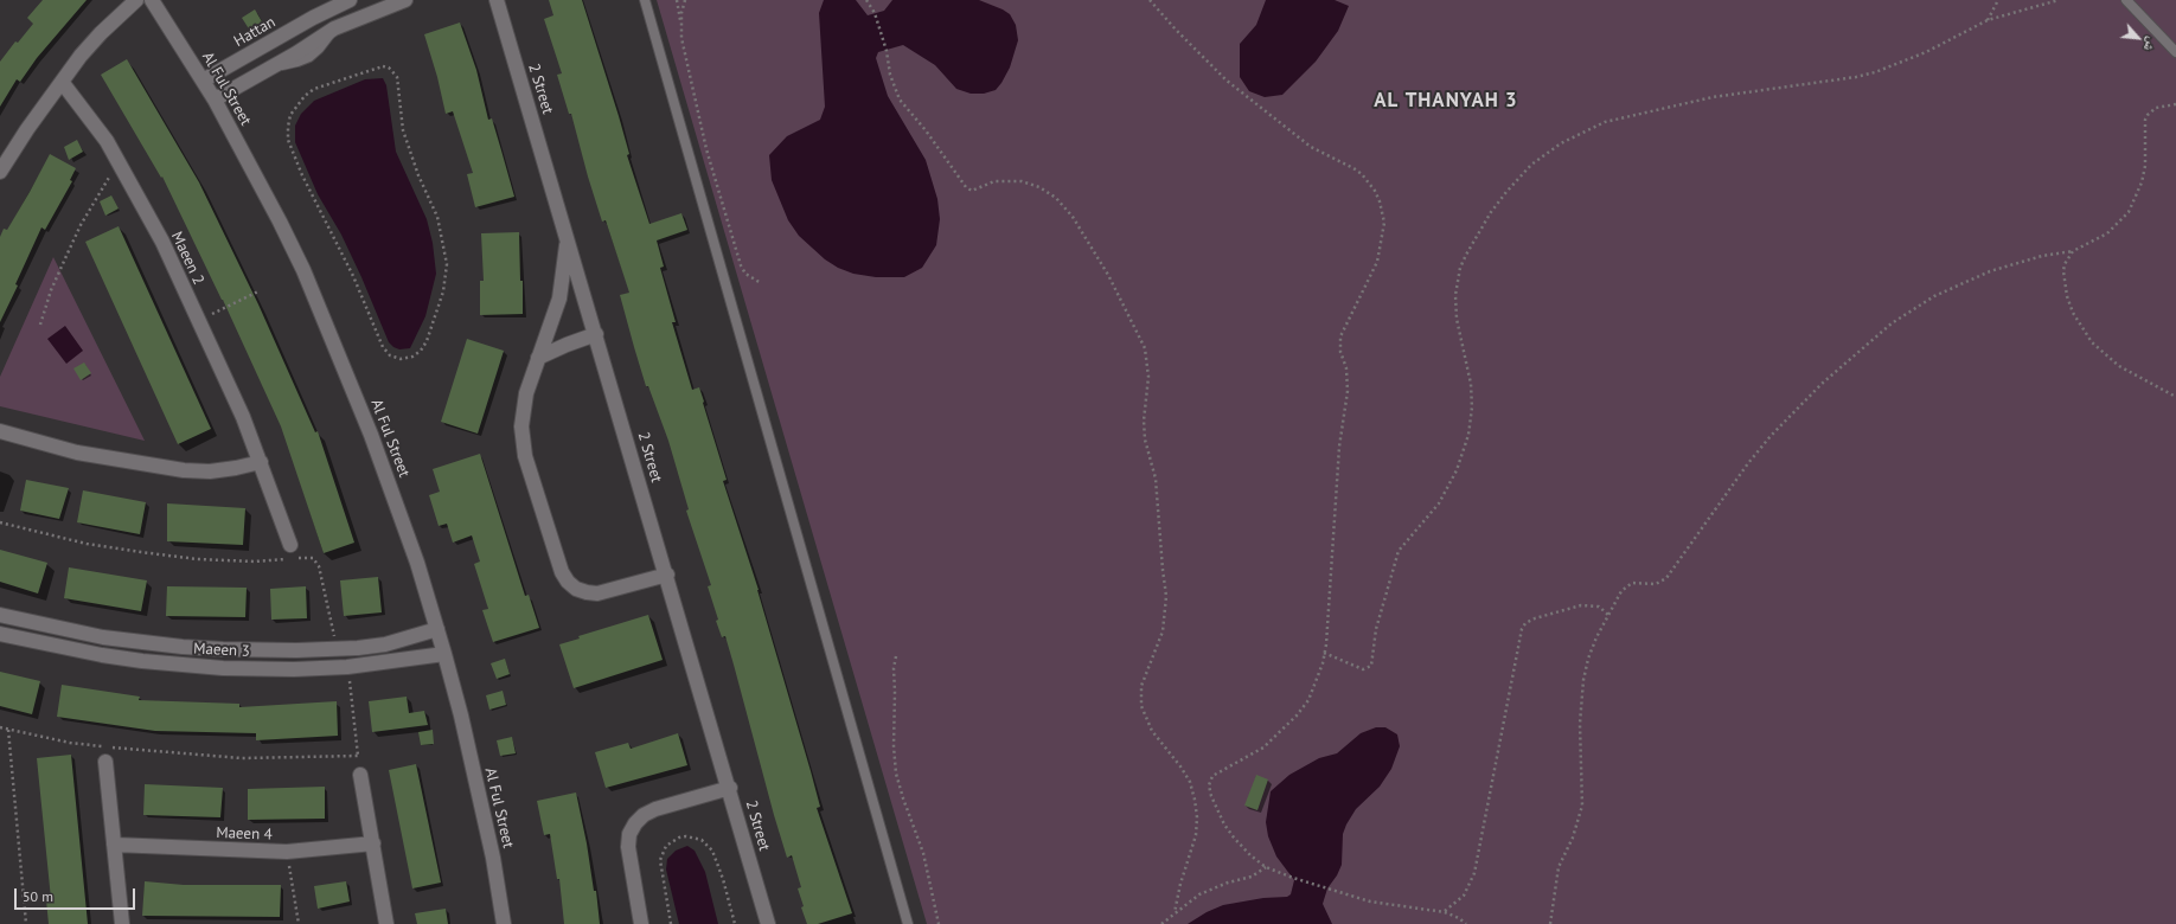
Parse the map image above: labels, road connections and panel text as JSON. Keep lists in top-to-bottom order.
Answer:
{
  "streets": {
    "street": [
      "Hattan",
      "Al Ful Street",
      "2 Street",
      "Maeen 2",
      "Maeen 3",
      "Maeen 4"
    ]
  },
  "crossings": [
    ["Hattan", "Al Ful Street"],
    ["Al Ful Street", "Maeen 3"]
  ],
  "districts": ["AL THANYAH 3"],
  "scale_bar": "50 m",
  "north": "bottom right"
}
